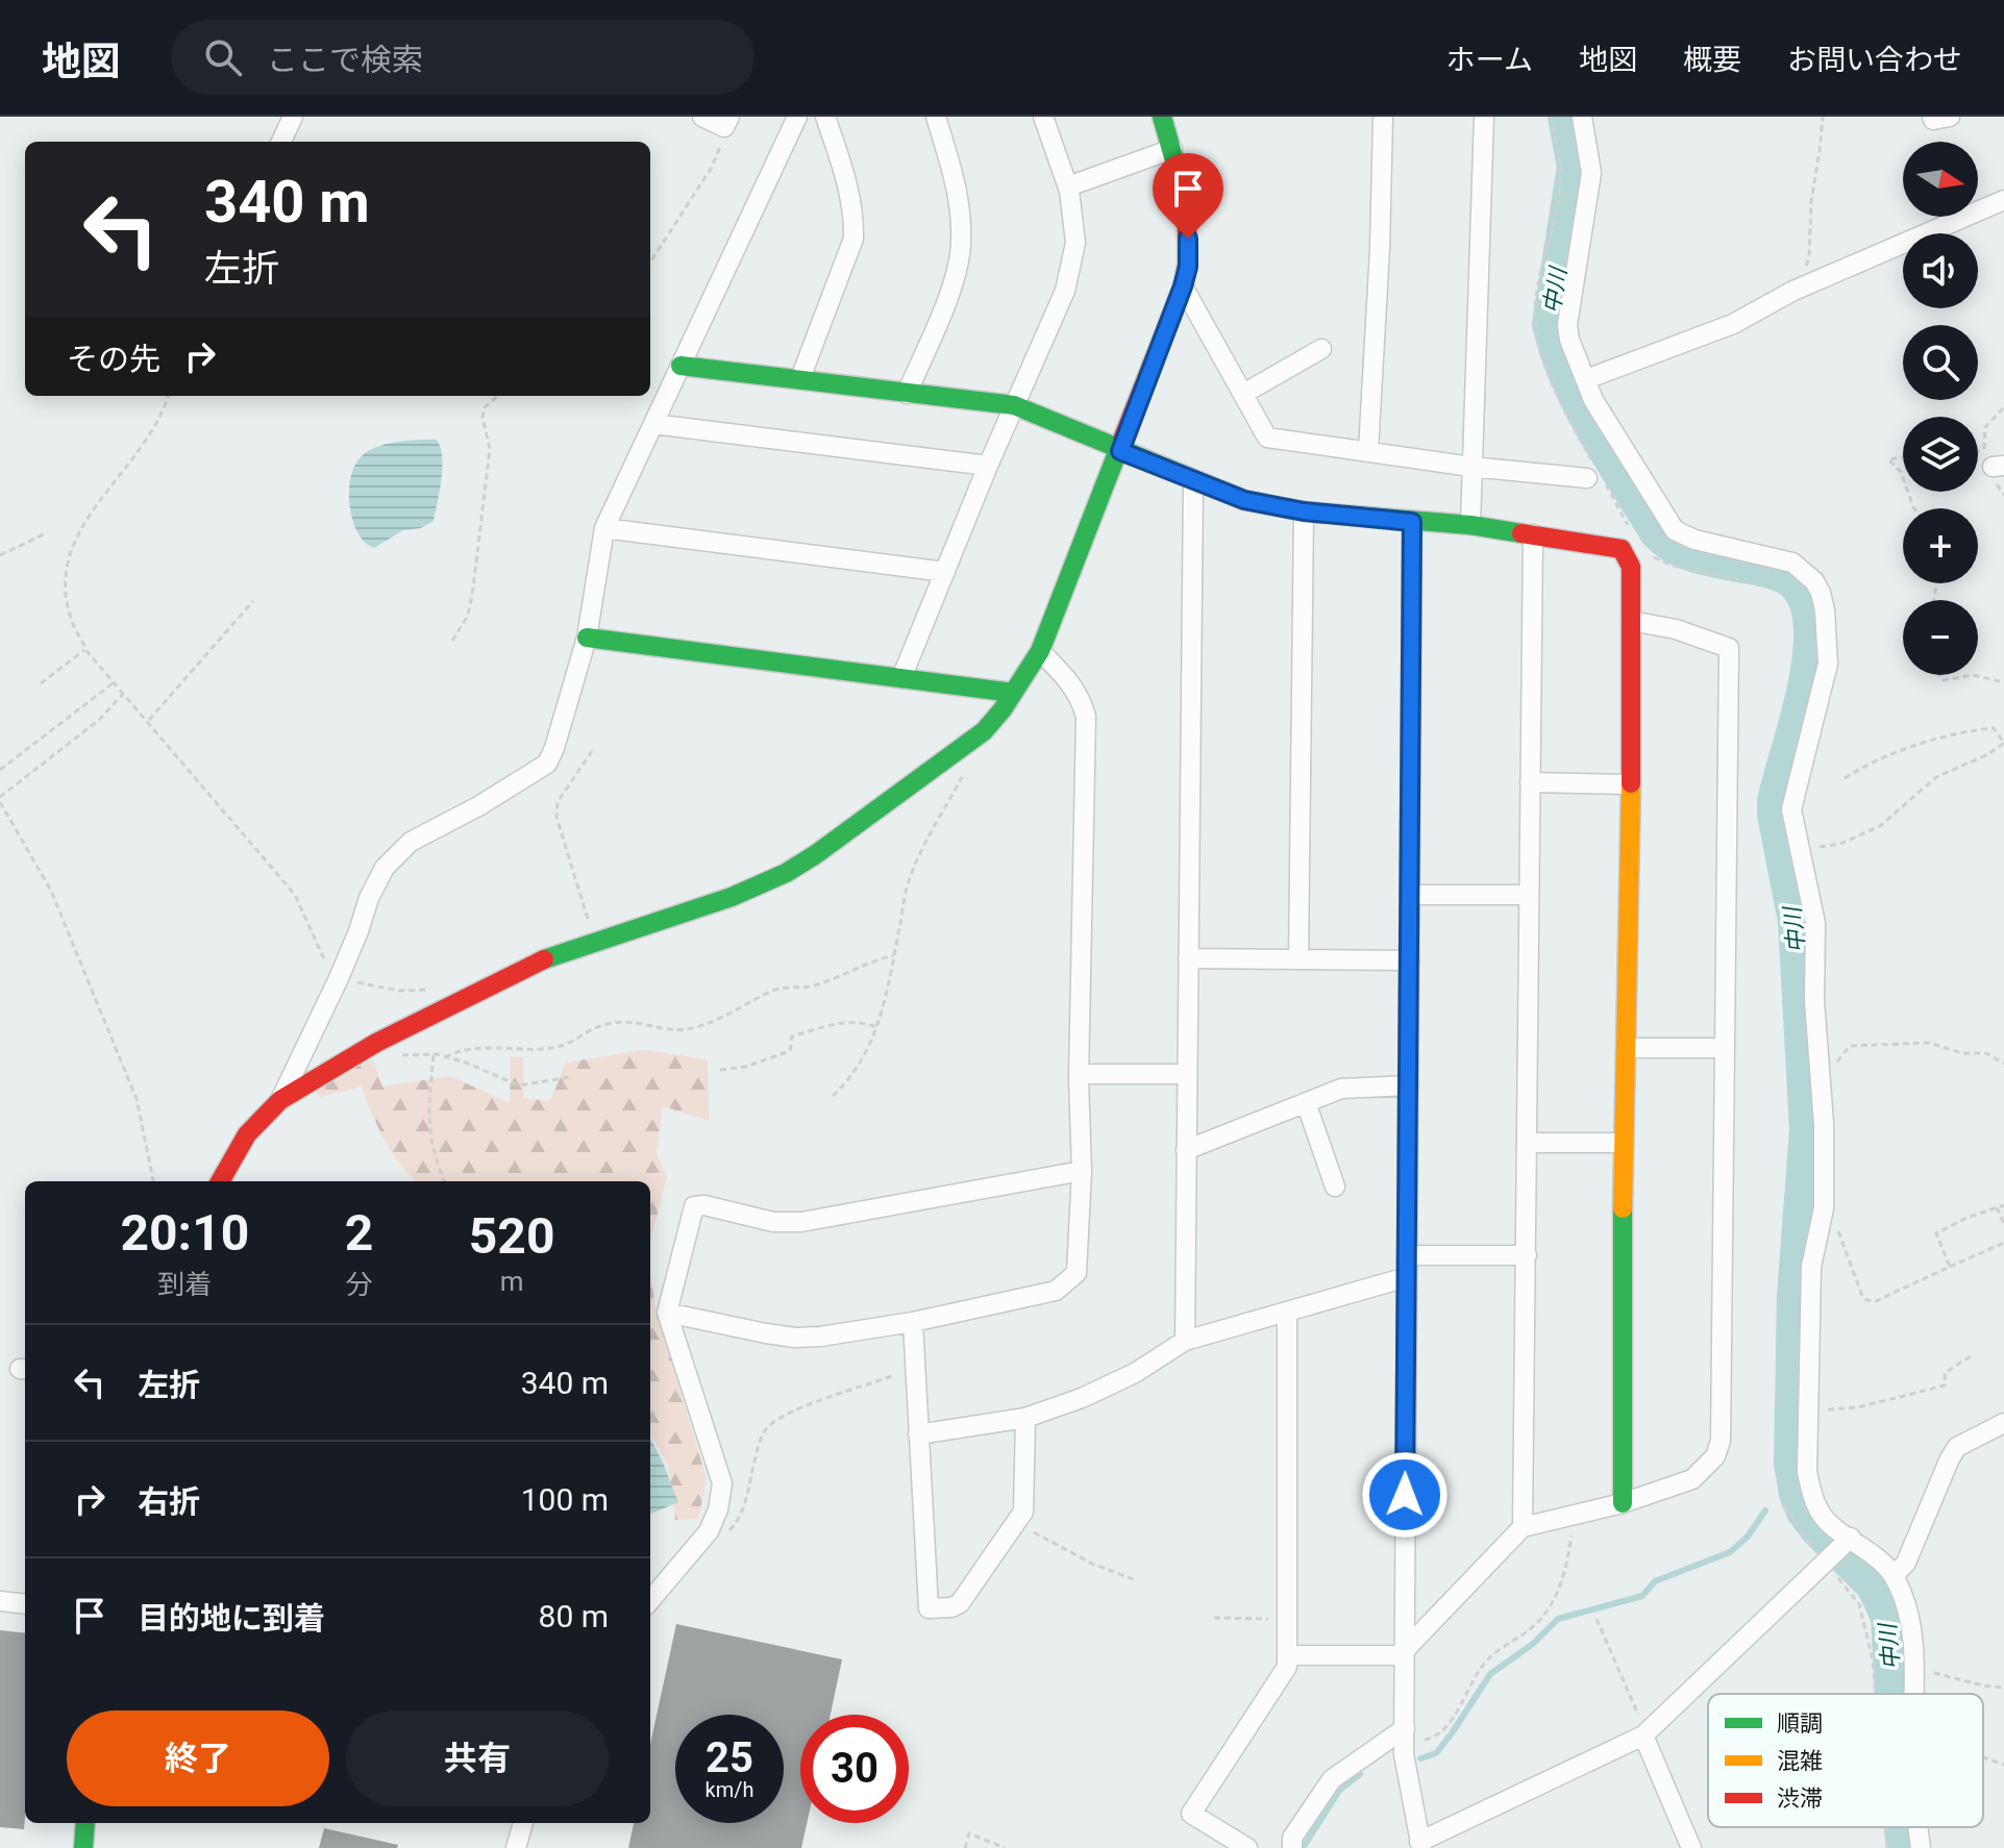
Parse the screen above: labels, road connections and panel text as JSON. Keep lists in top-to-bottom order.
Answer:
{
  "water": ["中川"],
  "legend": ["順調", "混雑", "渋滞"],
  "north": "right",
  "page": {
    "header": "地図",
    "search": "ここで検索",
    "nav": [
      "ホーム",
      "地図",
      "概要",
      "お問い合わせ"
    ],
    "map_buttons": ["+", "−"],
    "turn": ["340 m", "左折"],
    "then": "その先",
    "eta": [
      "20:10",
      "到着",
      "2",
      "分",
      "520",
      "m"
    ],
    "list": [
      {
        "name": "左折",
        "value": "340 m"
      },
      {
        "name": "右折",
        "value": "100 m"
      },
      {
        "name": "目的地に到着",
        "value": "80 m"
      }
    ],
    "buttons": ["終了", "共有"],
    "speed": "25 km/h",
    "limit": "30"
  }
}
